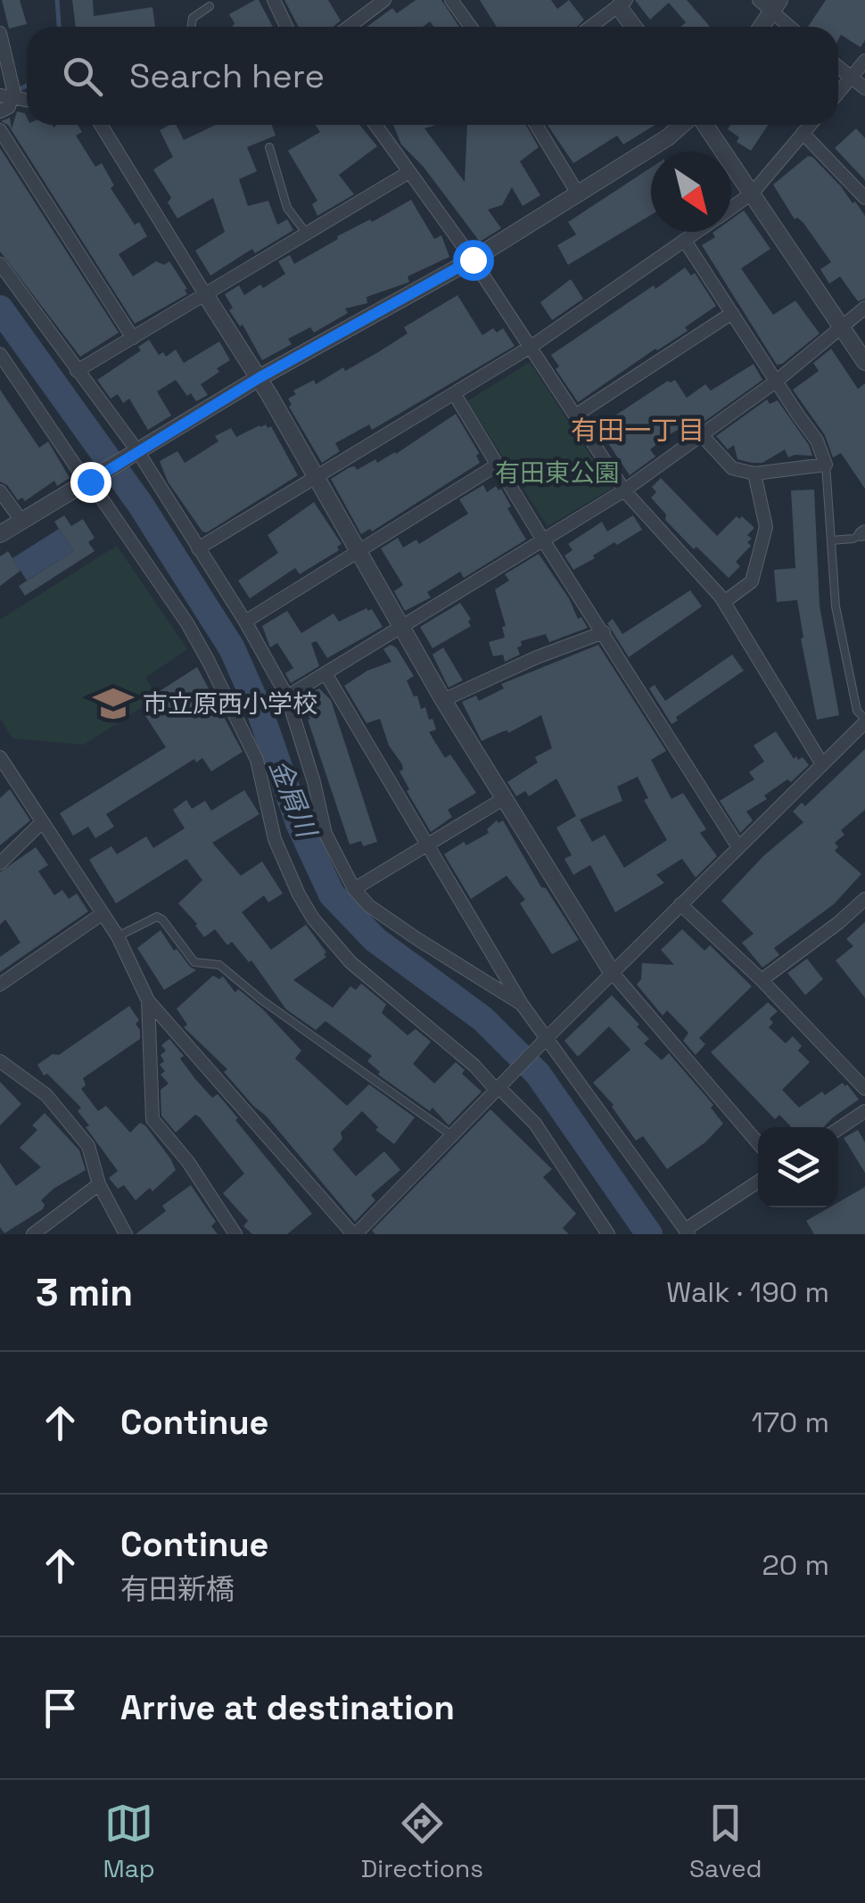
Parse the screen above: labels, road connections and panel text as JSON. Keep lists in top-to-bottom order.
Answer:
{
  "districts": ["有田一丁目"],
  "water": ["金屑川"],
  "parks": ["有田東公園"],
  "places": {
    "school or university": ["市立原西小学校"]
  },
  "north": "bottom right",
  "page": {
    "search": "Search here",
    "heading": ["3 min", "Walk · 190 m"],
    "list": [
      ["Continue", "170 m"],
      ["Continue", "有田新橋", "20 m"],
      "Arrive at destination"
    ],
    "nav": ["Map", "Directions", "Saved"]
  }
}
